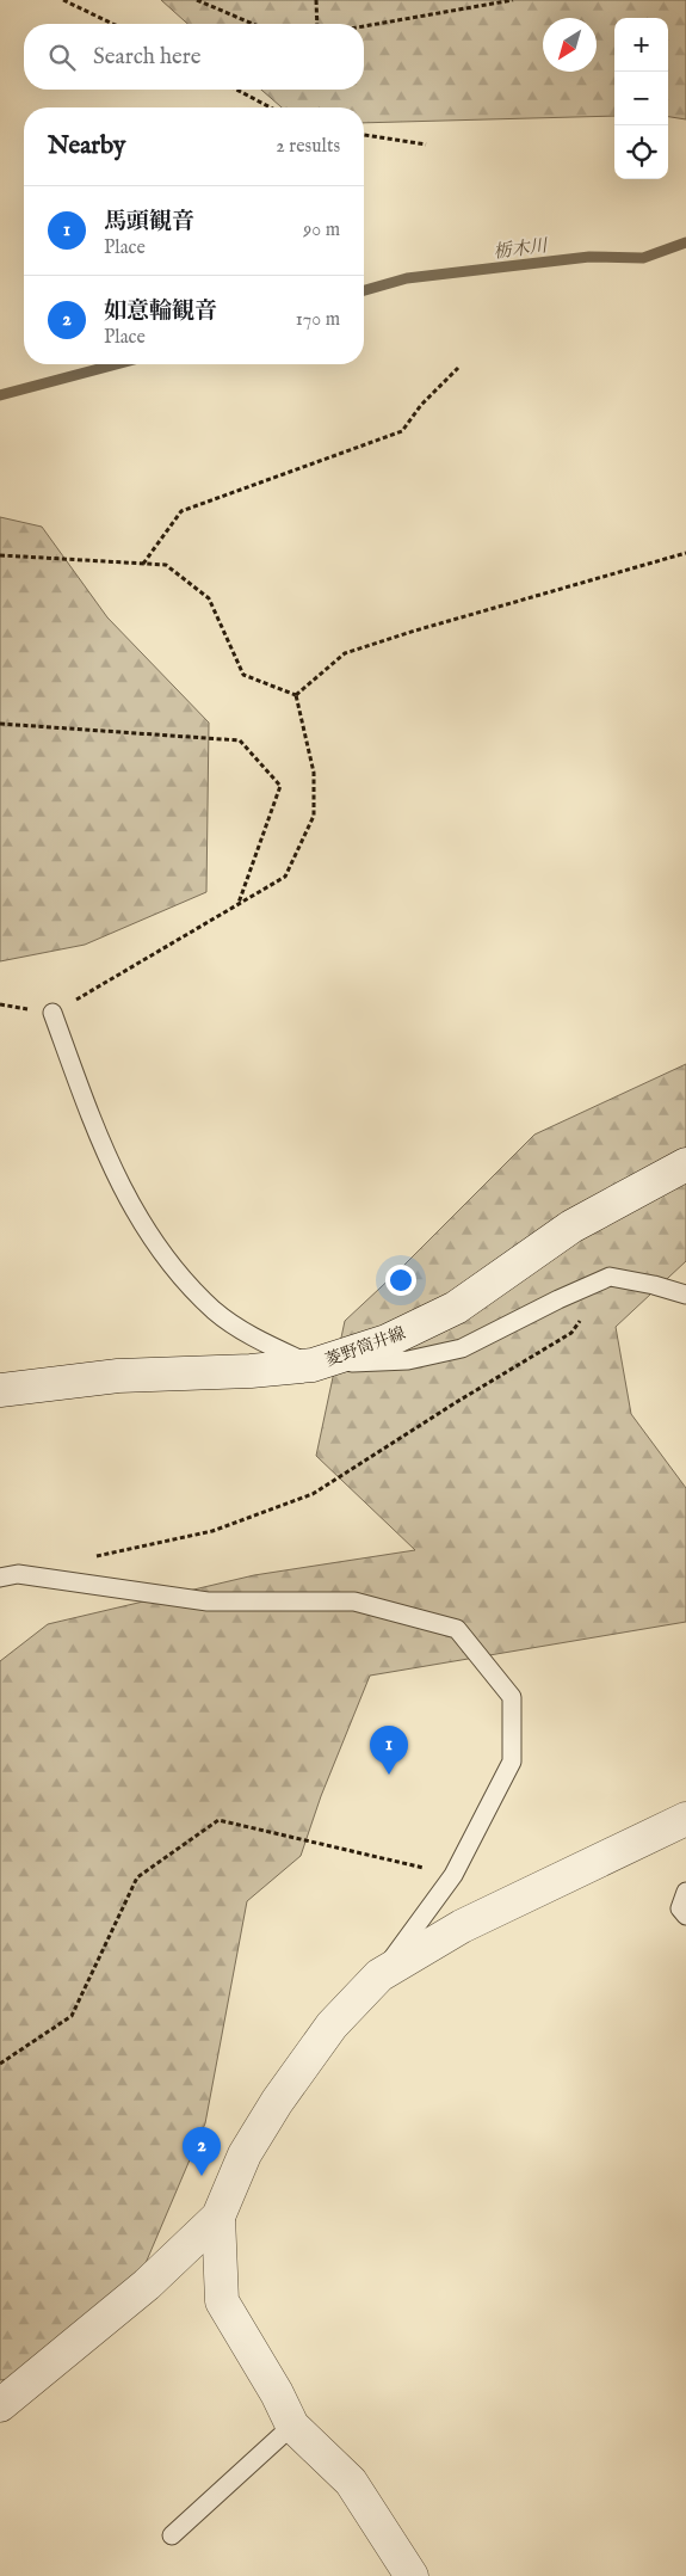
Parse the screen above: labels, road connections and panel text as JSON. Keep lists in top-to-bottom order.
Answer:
{
  "streets": {
    "street": ["菱野筒井線"]
  },
  "water": ["栃木川"],
  "north": "bottom left",
  "page": {
    "map_buttons": ["+", "−"],
    "search": "Search here",
    "heading": ["Nearby", "2 results"],
    "list": [
      {
        "mark": "1",
        "name": "馬頭観音",
        "note": "Place",
        "value": "90 m"
      },
      {
        "mark": "2",
        "name": "如意輪観音",
        "note": "Place",
        "value": "170 m"
      }
    ],
    "pins": ["1", "2"]
  }
}
